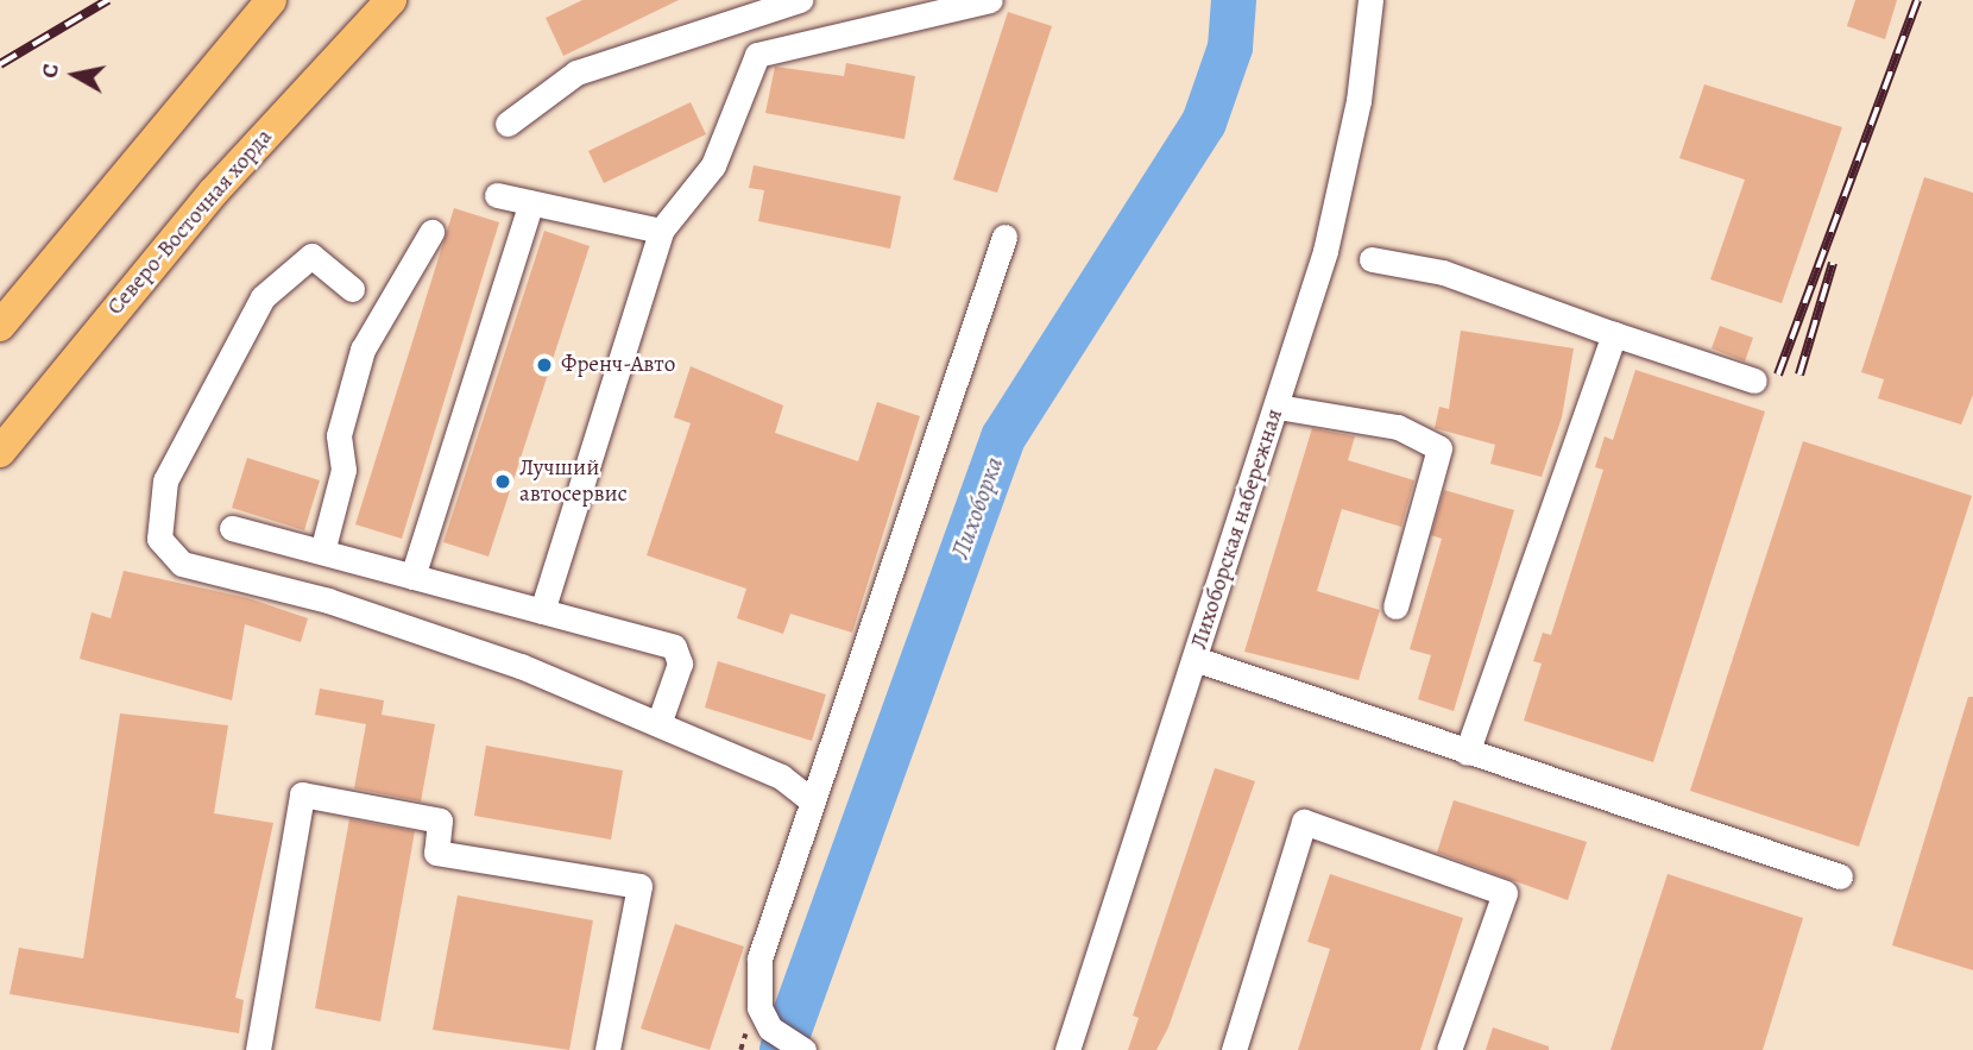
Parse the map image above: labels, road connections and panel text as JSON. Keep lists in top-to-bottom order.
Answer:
{
  "streets": {
    "main road": ["Северо-Восточная хорда"],
    "street": ["Лихоборская набережная"]
  },
  "water": ["Лихоборка"],
  "places": ["Френч-Авто", "Лучший автосервис"],
  "north": "left"
}
